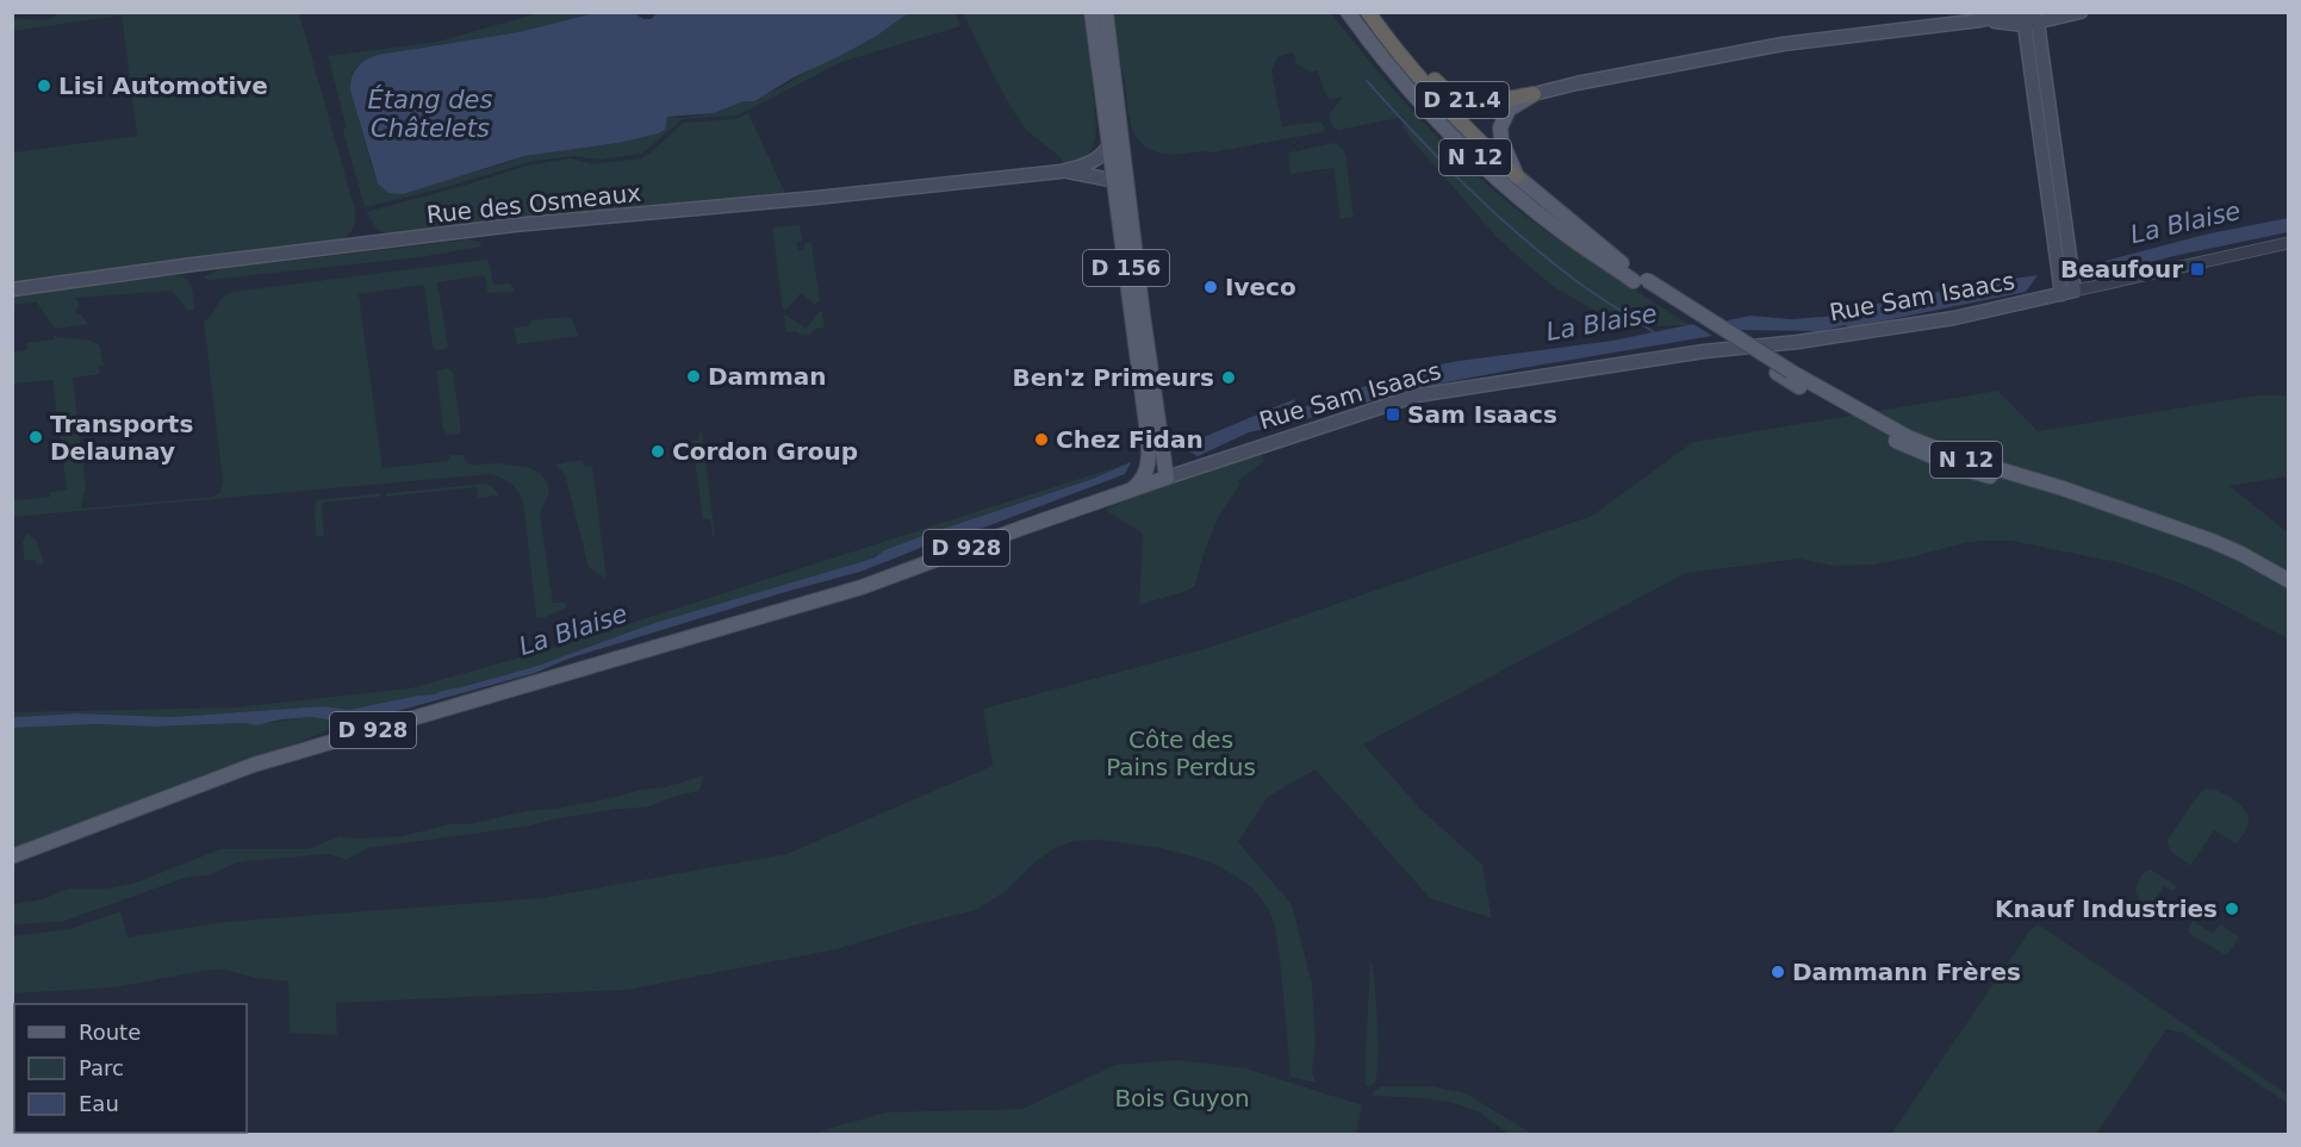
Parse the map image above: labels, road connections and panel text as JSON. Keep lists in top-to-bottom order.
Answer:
{
  "streets": {
    "highway": ["D 21.4", "N 12"],
    "main road": [
      "Rue des Osmeaux",
      "D 156",
      "Rue Sam Isaacs",
      "D 928"
    ]
  },
  "crossings": [
    ["D 21.4", "N 12"],
    ["Rue des Osmeaux", "D 156"],
    ["D 156", "Rue Sam Isaacs"]
  ],
  "water": ["Étang des Châtelets", "La Blaise"],
  "parks": ["Côte des Pains Perdus", "Bois Guyon"],
  "places": {
    "other": [
      "Lisi Automotive",
      "Iveco",
      "Damman",
      "Ben'z Primeurs",
      "Transports Delaunay",
      "Chez Fidan",
      "Cordon Group",
      "Knauf Industries",
      "Dammann Frères"
    ],
    "transit": ["Beaufour", "Sam Isaacs"]
  },
  "legend": ["Route", "Parc", "Eau"]
}
